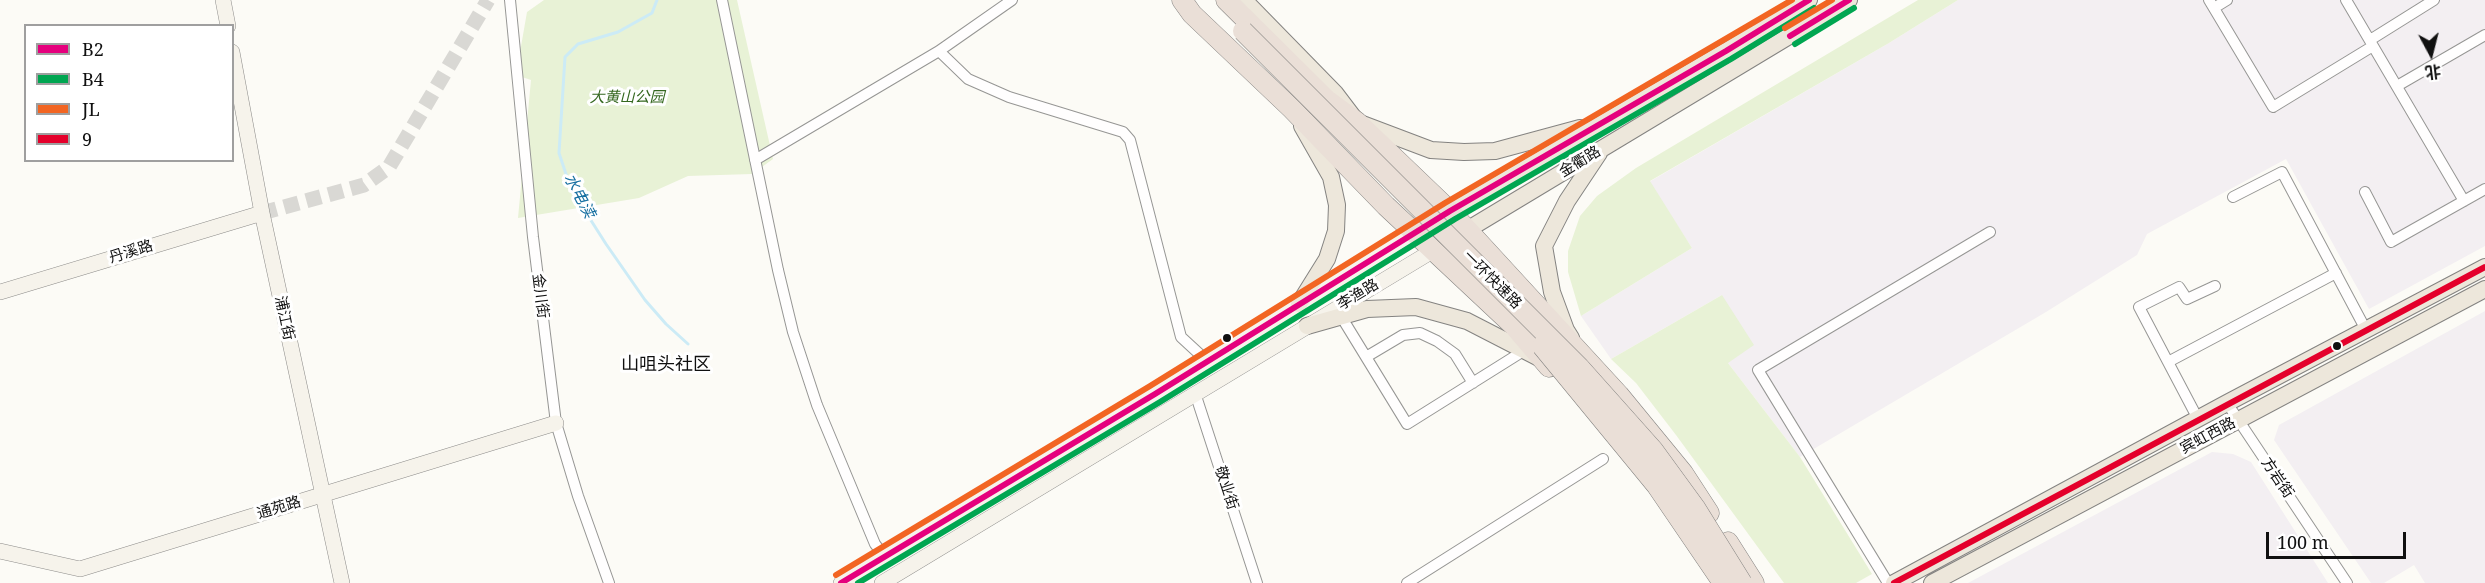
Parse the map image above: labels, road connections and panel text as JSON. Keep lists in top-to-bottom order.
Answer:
{
  "streets": {
    "highway": ["一环快速路"],
    "main road": ["金衢路", "宾虹西路"],
    "street": [
      "丹溪路",
      "李渔路",
      "金川街",
      "浦江街",
      "方岩街",
      "敬业街",
      "通苑路"
    ]
  },
  "crossings": [
    ["金衢路", "李渔路"],
    ["丹溪路", "浦江街"],
    ["金川街", "通苑路"],
    ["浦江街", "通苑路"],
    ["宾虹西路", "方岩街"]
  ],
  "districts": ["山咀头社区"],
  "water": ["水电渎"],
  "parks": ["大黄山公园"],
  "lines": [
    "transit line B2",
    "transit line JL",
    "transit line B4",
    "transit line 9"
  ],
  "legend": [
    "B2",
    "B4",
    "JL",
    "9"
  ],
  "scale_bar": "100 m",
  "north": "bottom"
}
